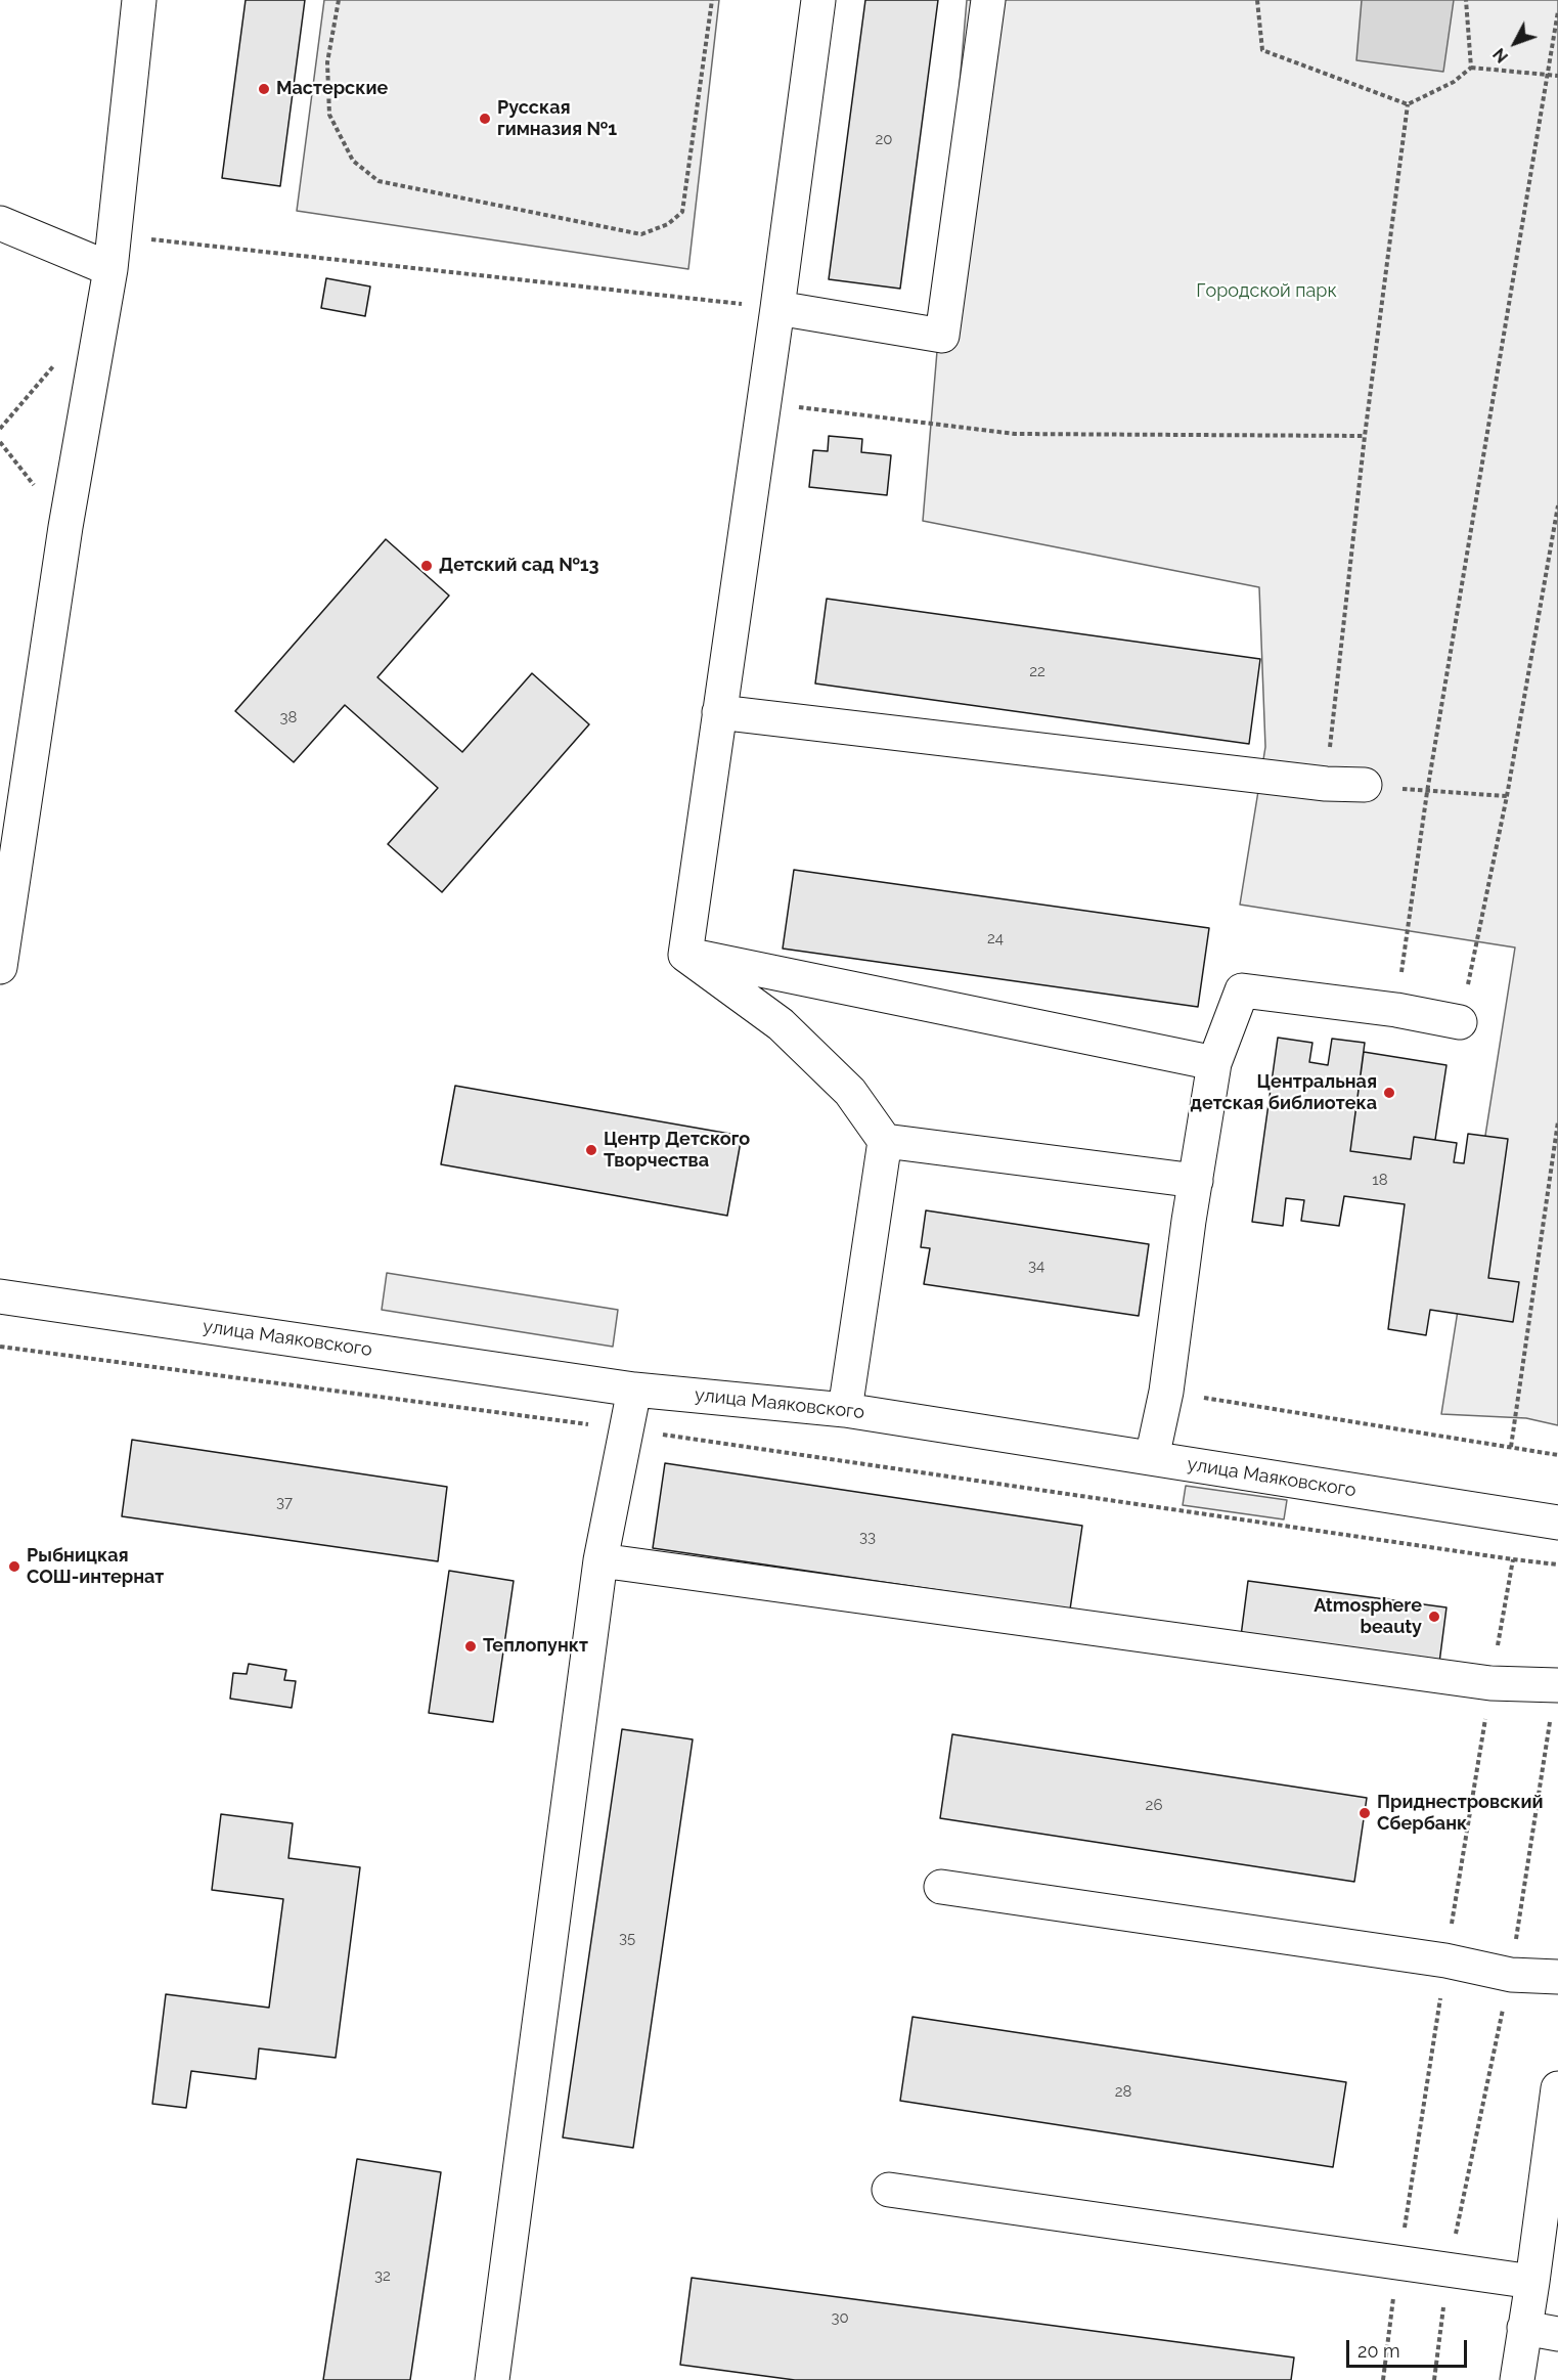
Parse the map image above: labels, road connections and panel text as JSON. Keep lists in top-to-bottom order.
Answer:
{
  "streets": {
    "street": ["улица Маяковского"]
  },
  "parks": ["Городской парк"],
  "places": [
    "Мастерские",
    "Русская гимназия №1",
    "Детский сад №13",
    "Центральная детская библиотека",
    "Центр Детского Творчества",
    "Рыбницкая СОШ-интернат",
    "Atmosphere beauty",
    "Теплопункт",
    "Приднестровский Сбербанк"
  ],
  "house_numbers": [
    "20",
    "22",
    "38",
    "24",
    "18",
    "34",
    "37",
    "33",
    "26",
    "35",
    "28",
    "32",
    "30"
  ],
  "scale_bar": "20 m",
  "north": "bottom left"
}
